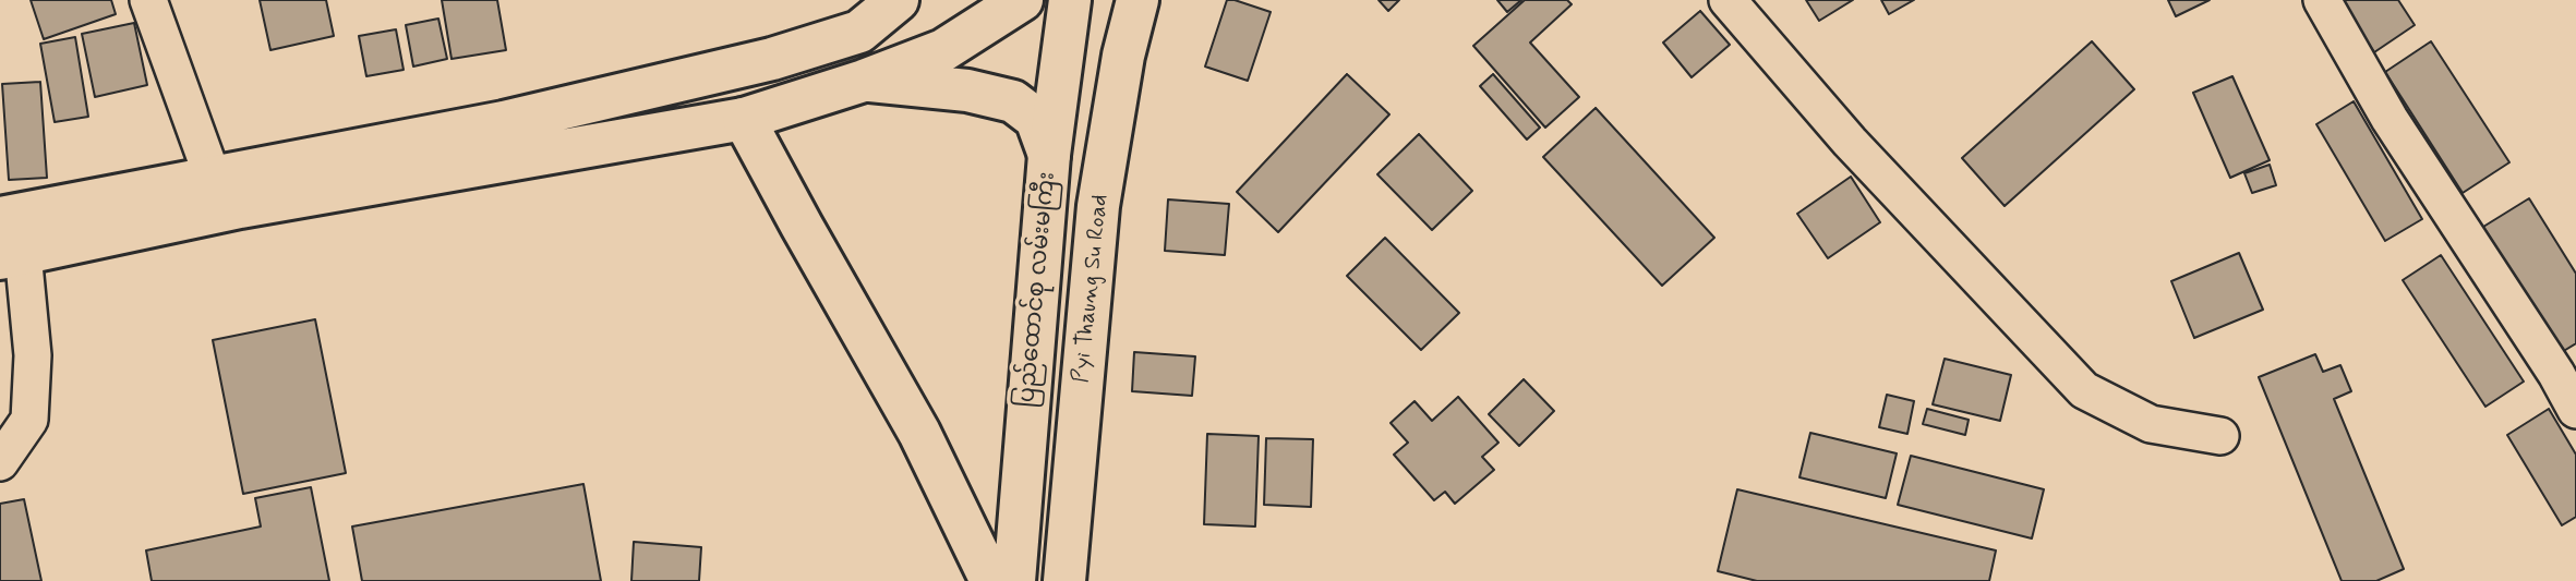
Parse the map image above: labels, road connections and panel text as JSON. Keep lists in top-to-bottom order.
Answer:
{
  "streets": {
    "main road": ["Pyi Thaung Su Road", "ပြည်ထောင်စု လမ်းမကြီး"]
  }
}
